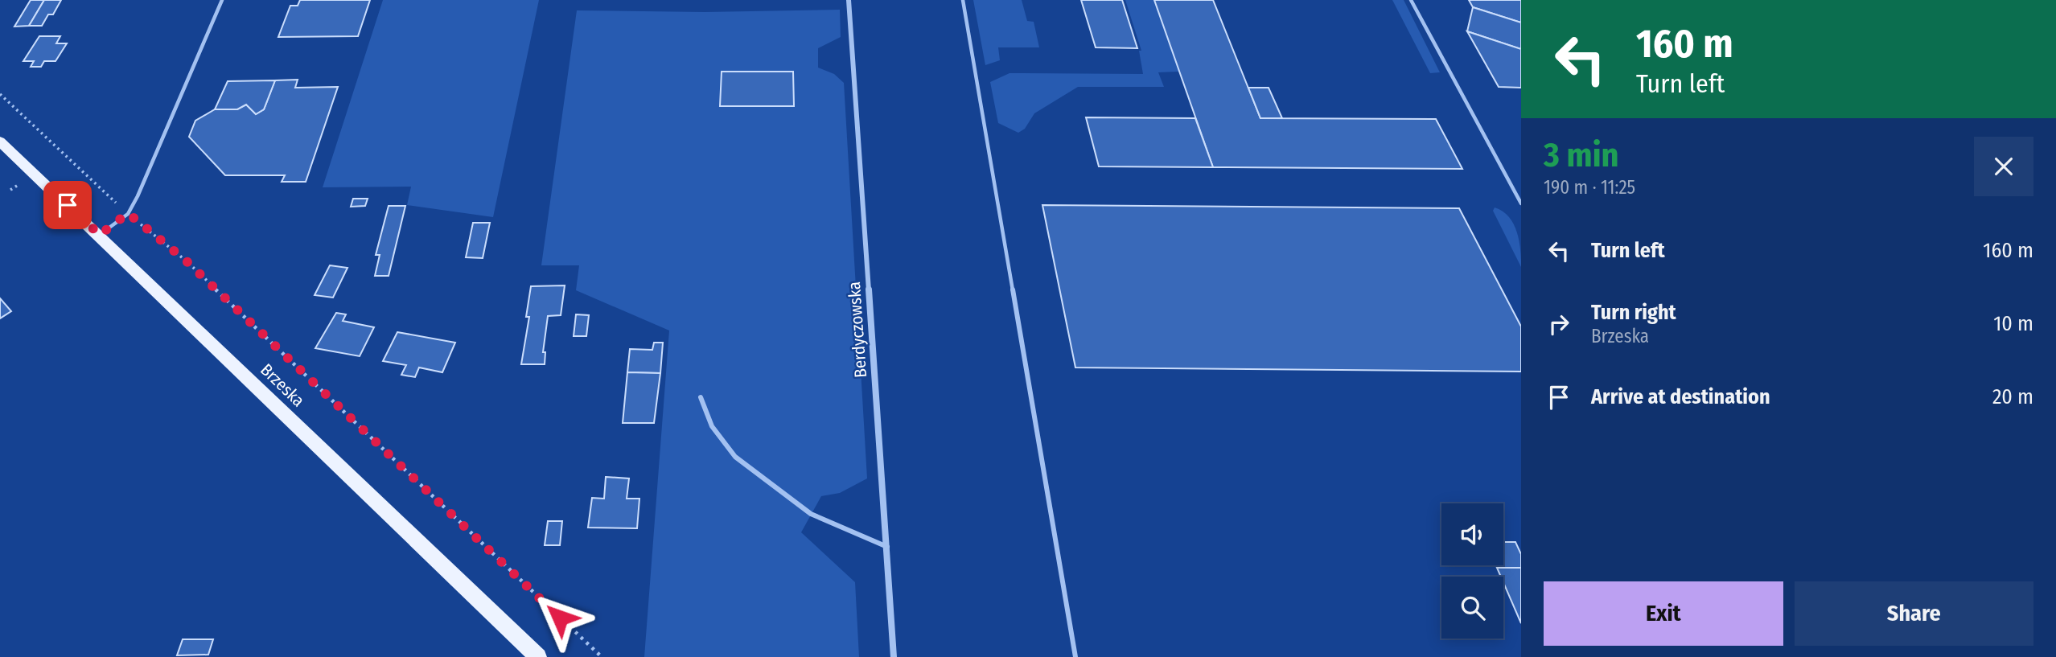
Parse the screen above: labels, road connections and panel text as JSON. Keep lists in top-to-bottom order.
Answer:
{
  "streets": {
    "main road": ["Brzeska"],
    "street": ["Berdyczowska"]
  },
  "page": {
    "turn": ["160 m", "Turn left"],
    "heading": ["3 min", "190 m · 11:25"],
    "list": [
      {
        "name": "Turn left",
        "value": "160 m"
      },
      {
        "name": "Turn right",
        "note": "Brzeska",
        "value": "10 m"
      },
      {
        "name": "Arrive at destination",
        "value": "20 m"
      }
    ],
    "buttons": ["Exit", "Share"]
  }
}
